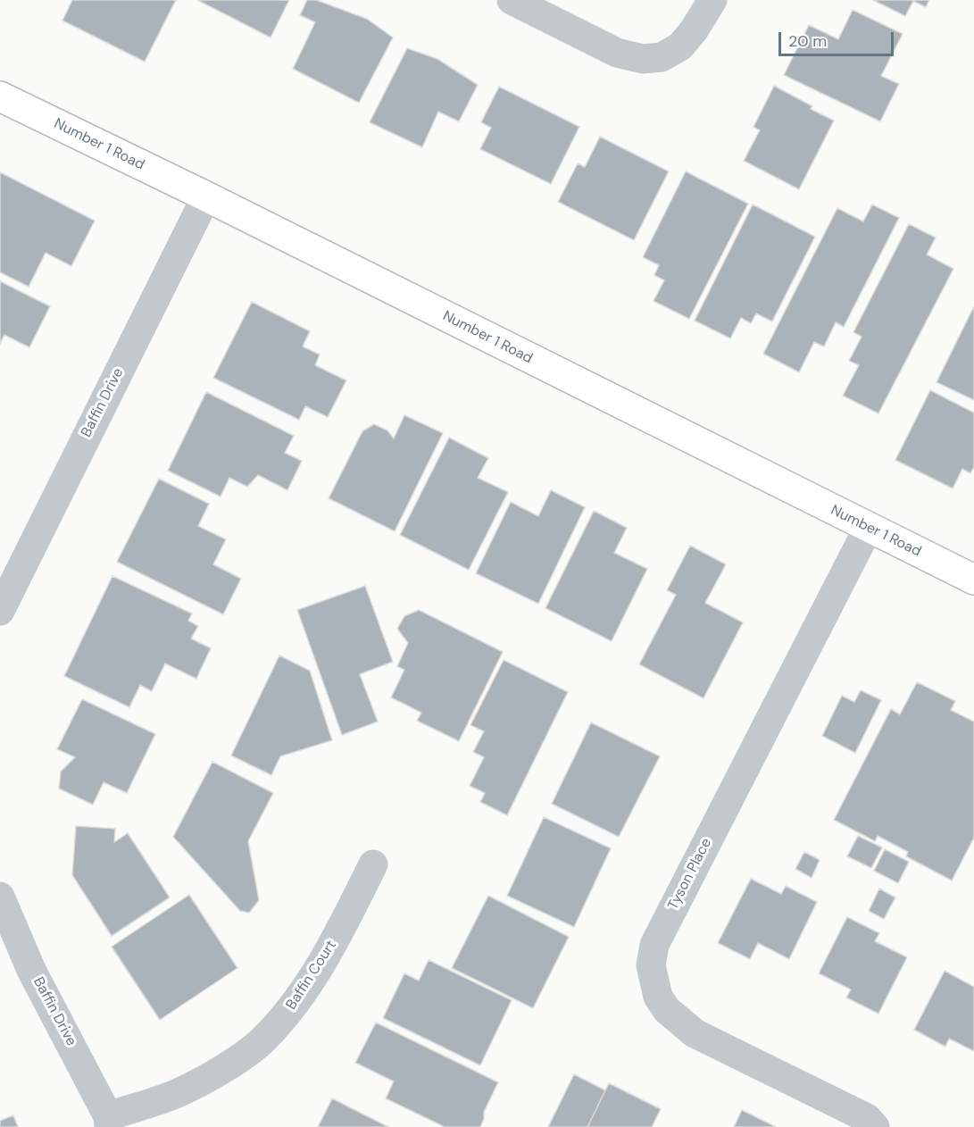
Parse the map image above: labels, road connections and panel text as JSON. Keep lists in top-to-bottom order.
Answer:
{
  "streets": {
    "main road": ["Number 1 Road"],
    "street": ["Baffin Drive", "Tyson Place", "Baffin Court"]
  },
  "crossings": [
    ["Number 1 Road", "Baffin Drive"],
    ["Number 1 Road", "Tyson Place"],
    ["Baffin Drive", "Baffin Court"]
  ],
  "scale_bar": "20 m"
}
